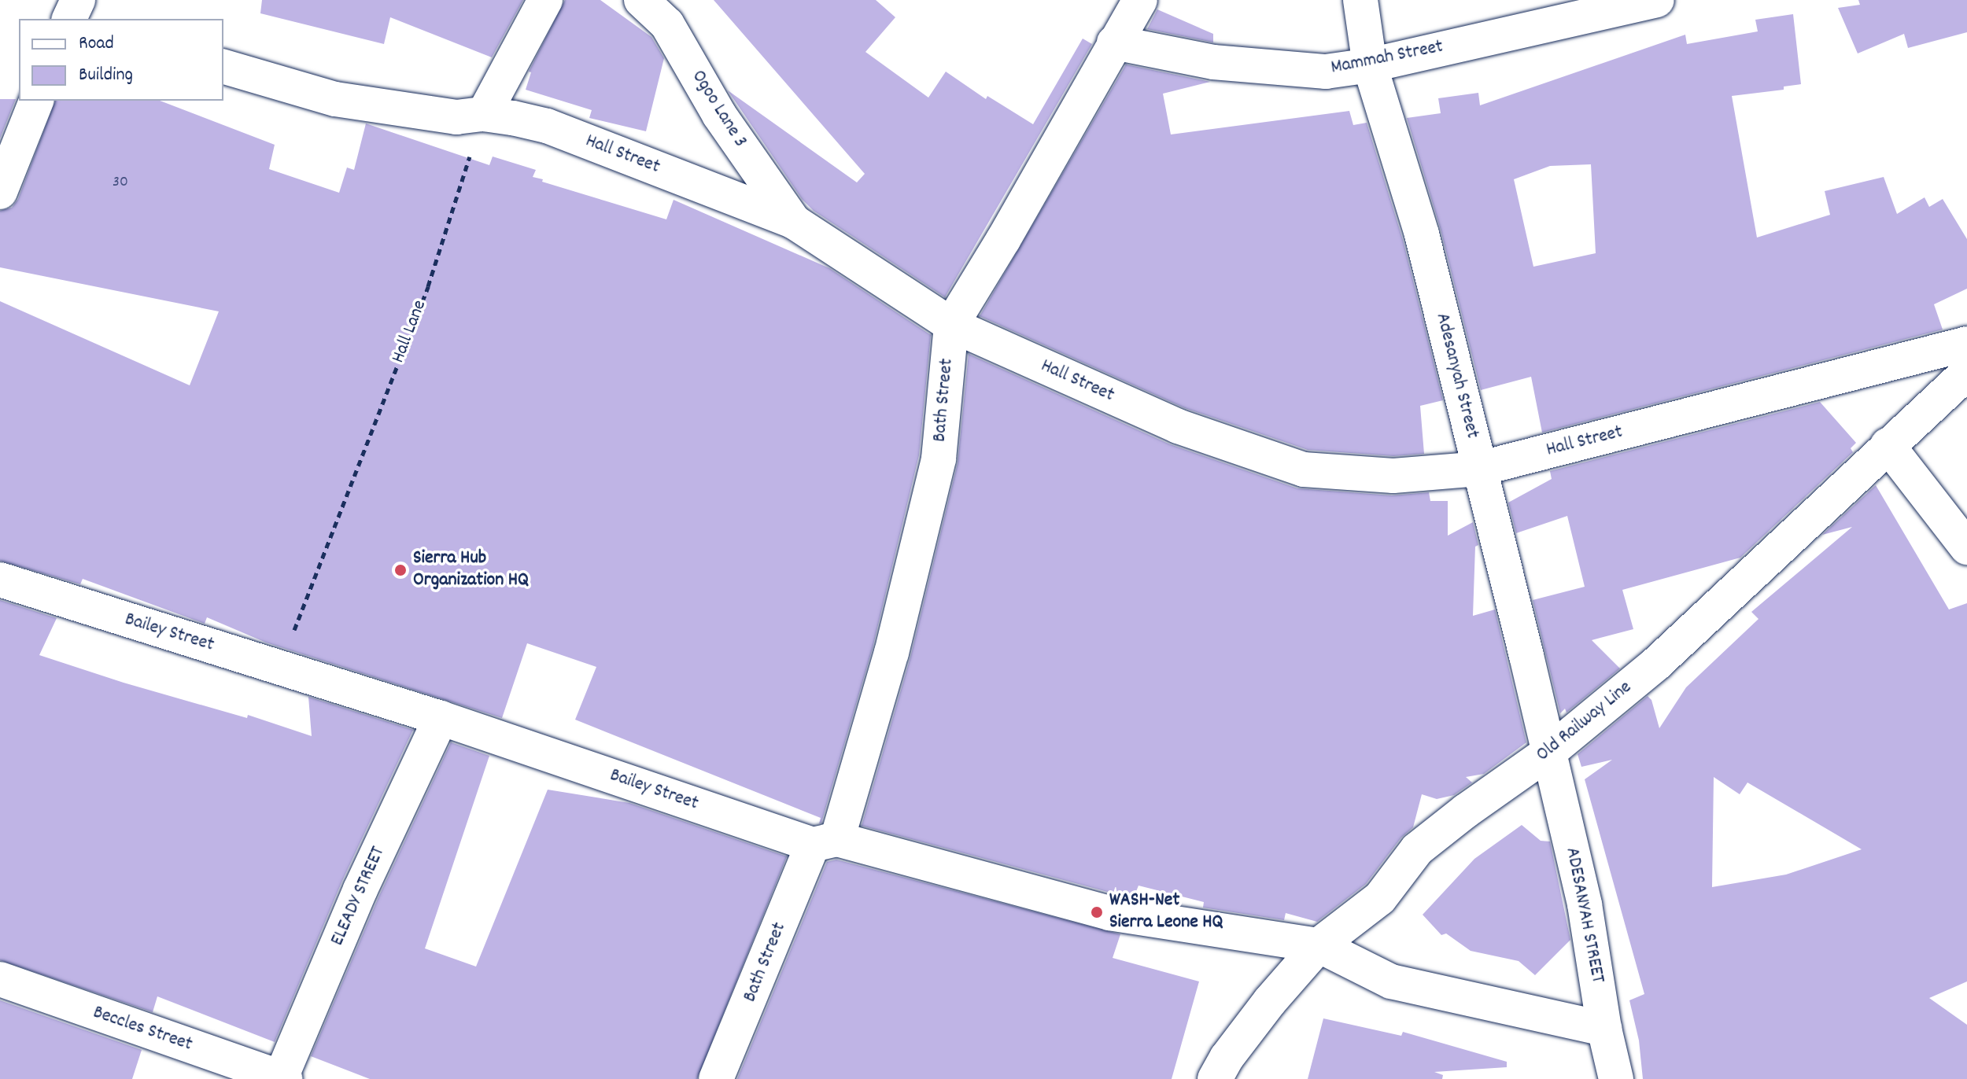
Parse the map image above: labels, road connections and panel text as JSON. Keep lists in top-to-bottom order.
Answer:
{
  "streets": {
    "street": [
      "Mammah Street",
      "Ogoo Lane 3",
      "Hall Street",
      "Adesanyah Street",
      "Bath Street",
      "Bailey Street",
      "Old Railway Line",
      "ELEADY STREET",
      "ADESANYAH STREET",
      "Beccles Street"
    ],
    "path": ["Hall Lane"]
  },
  "crossings": [
    ["Mammah Street", "Adesanyah Street"],
    ["Mammah Street", "Bath Street"],
    ["Ogoo Lane 3", "Hall Street"],
    ["Hall Street", "Hall Lane"],
    ["Hall Street", "Adesanyah Street"],
    ["Hall Street", "Bath Street"],
    ["Hall Lane", "Bailey Street"],
    ["Adesanyah Street", "Old Railway Line"],
    ["Adesanyah Street", "ADESANYAH STREET"],
    ["Bath Street", "Bailey Street"],
    ["Bailey Street", "Old Railway Line"],
    ["Bailey Street", "ELEADY STREET"],
    ["Bailey Street", "ADESANYAH STREET"],
    ["Old Railway Line", "ADESANYAH STREET"],
    ["ELEADY STREET", "Beccles Street"]
  ],
  "places": ["Sierra Hub Organization HQ", "WASH-Net Sierra Leone HQ"],
  "house_numbers": ["30"],
  "legend": ["Road", "Building"]
}
